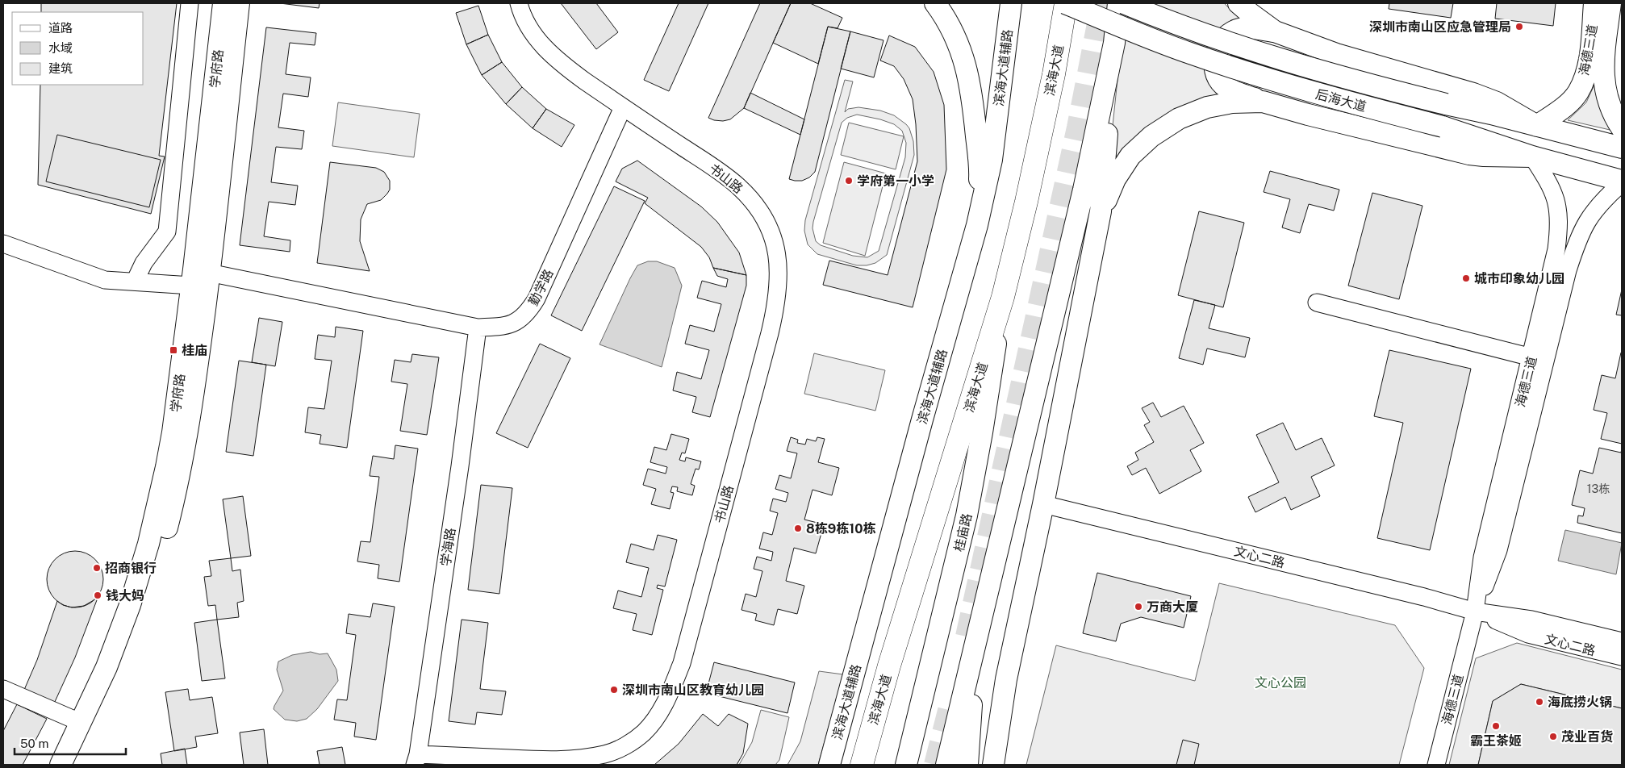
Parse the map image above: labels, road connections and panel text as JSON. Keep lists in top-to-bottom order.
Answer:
{
  "streets": {
    "highway": ["滨海大道"],
    "main road": [
      "海德三道",
      "滨海大道辅路",
      "学府路",
      "后海大道",
      "桂庙路"
    ],
    "street": [
      "书山路",
      "勤学路",
      "学海路",
      "文心二路"
    ]
  },
  "crossings": [
    ["海德三道", "后海大道"],
    ["海德三道", "文心二路"],
    ["学府路", "勤学路"],
    ["滨海大道", "后海大道"],
    ["滨海大道", "桂庙路"],
    ["书山路", "勤学路"],
    ["书山路", "学海路"],
    ["勤学路", "学海路"]
  ],
  "parks": ["文心公园"],
  "places": {
    "other": [
      "深圳市南山区应急管理局",
      "学府第一小学",
      "城市印象幼儿园",
      "8栋9栋10栋",
      "招商银行",
      "钱大妈",
      "万商大厦",
      "深圳市南山区教育幼儿园",
      "海底捞火锅",
      "霸王茶姬",
      "茂业百货"
    ],
    "transit": ["桂庙"]
  },
  "house_numbers": ["13栋"],
  "legend": ["道路", "水域", "建筑"],
  "scale_bar": "50 m"
}
